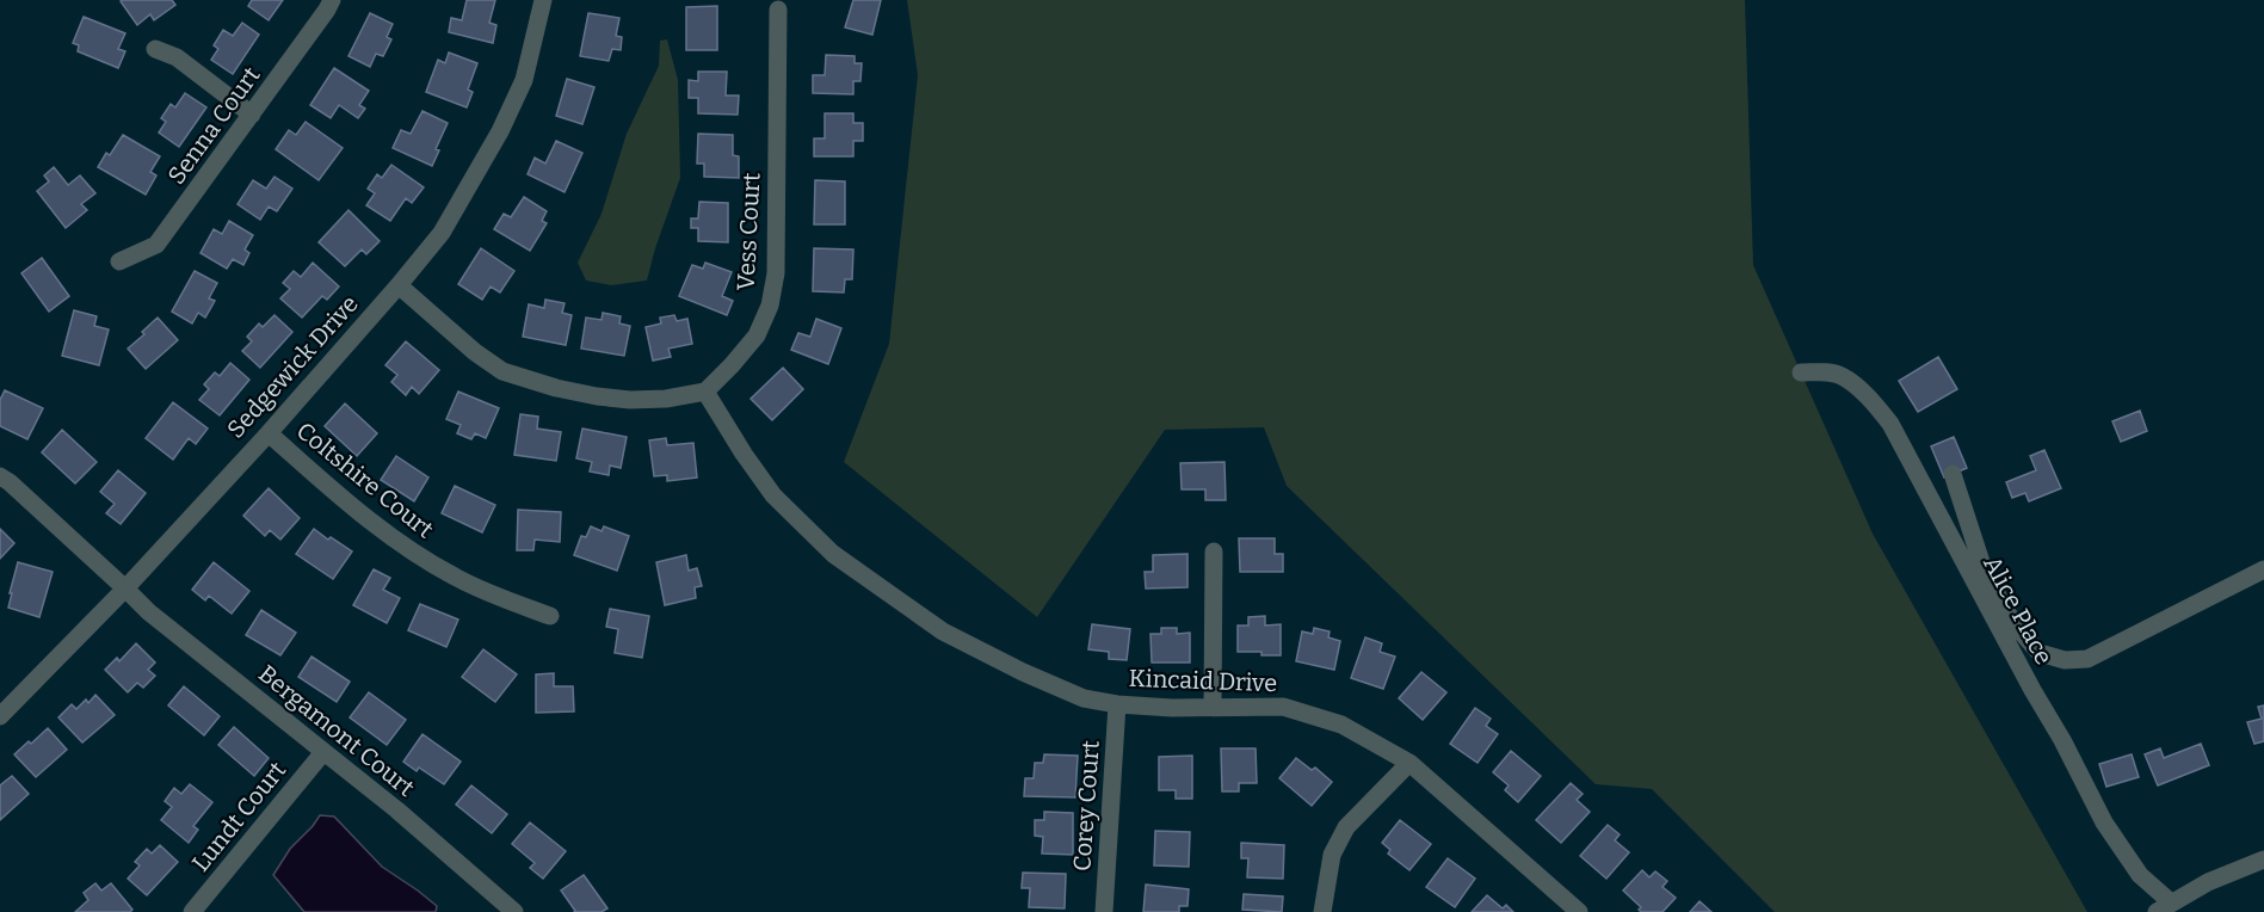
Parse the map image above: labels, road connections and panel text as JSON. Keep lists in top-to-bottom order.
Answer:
{
  "streets": {
    "street": [
      "Senna Court",
      "Vess Court",
      "Sedgewick Drive",
      "Coltshire Court",
      "Alice Place",
      "Kincaid Drive",
      "Bergamont Court",
      "Corey Court",
      "Lundt Court"
    ]
  },
  "crossings": [
    ["Vess Court", "Kincaid Drive"],
    ["Sedgewick Drive", "Coltshire Court"],
    ["Sedgewick Drive", "Bergamont Court"],
    ["Kincaid Drive", "Corey Court"],
    ["Bergamont Court", "Lundt Court"]
  ]
}
